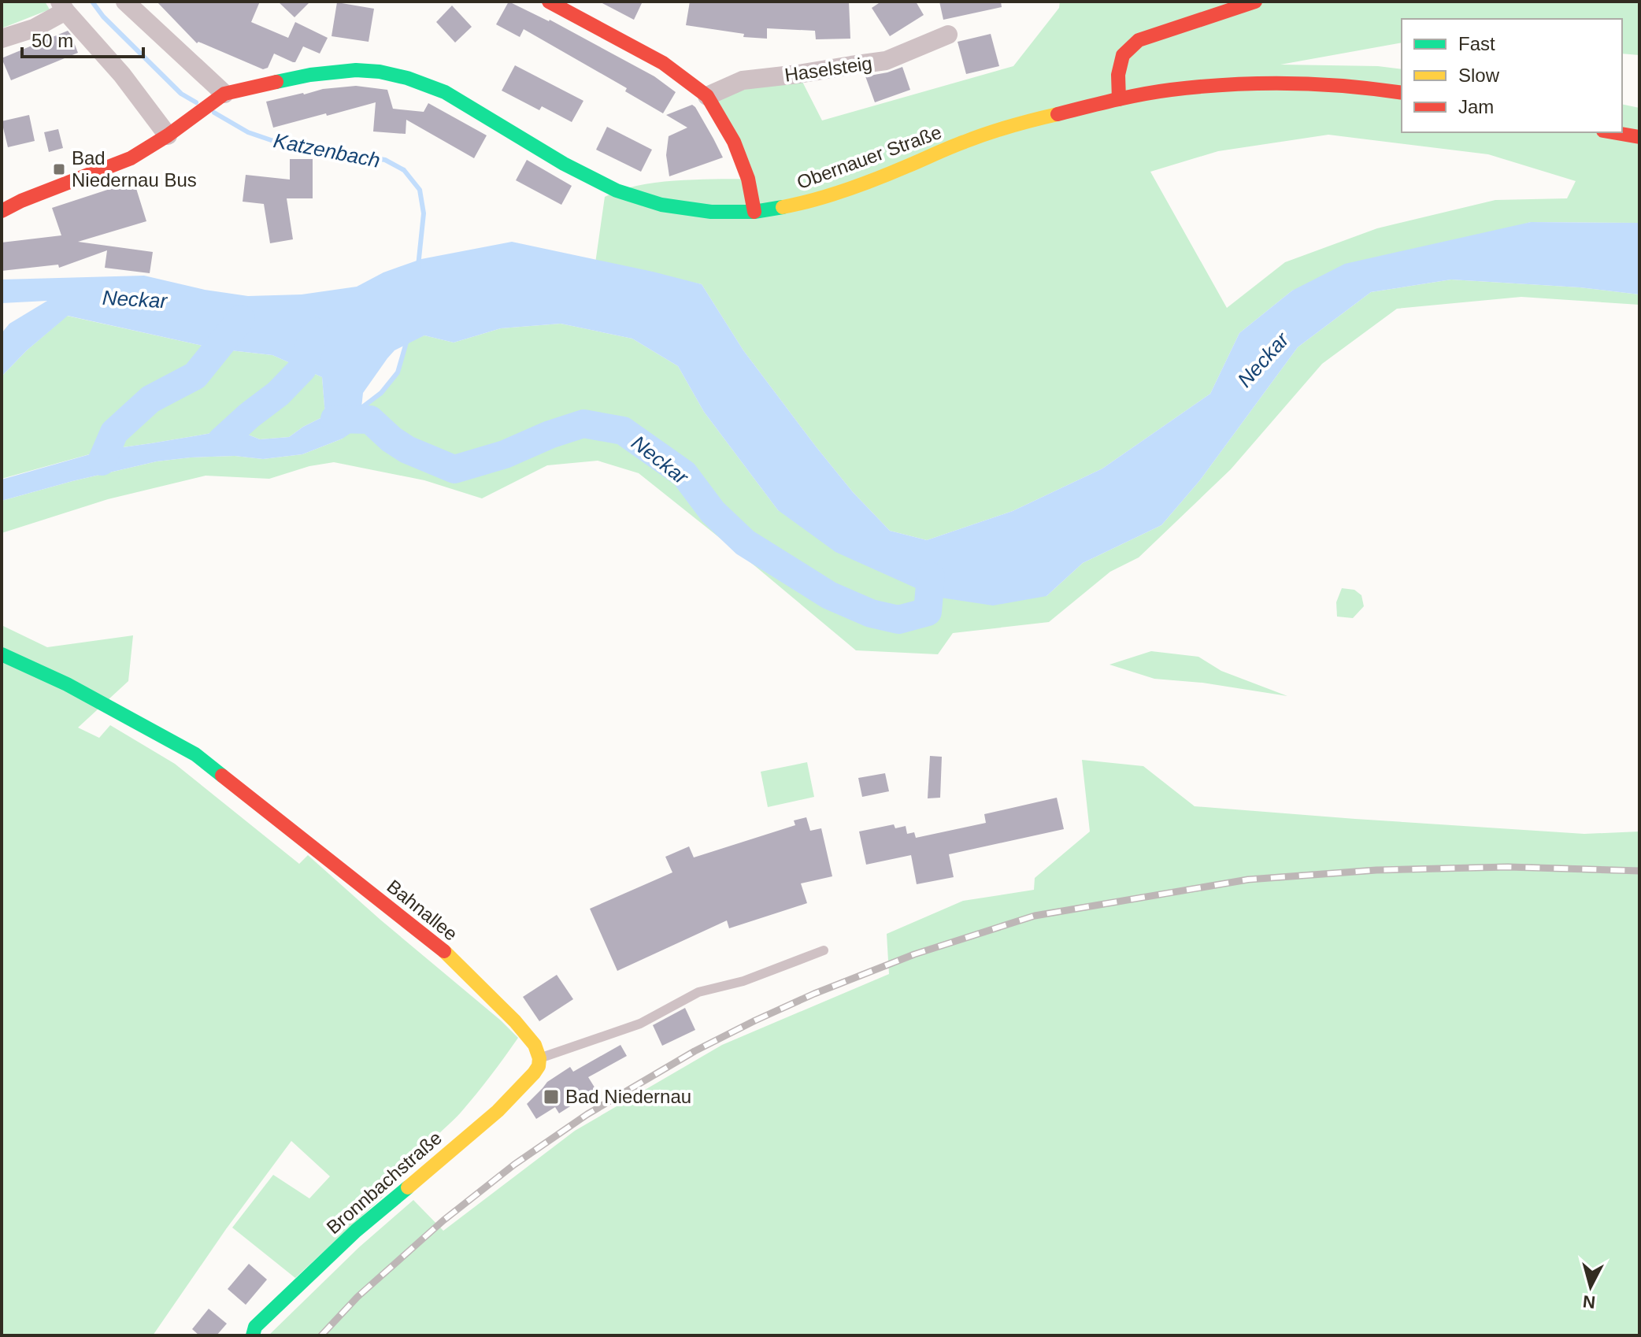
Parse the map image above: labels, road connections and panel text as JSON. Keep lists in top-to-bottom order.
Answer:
{
  "streets": {
    "street": [
      "Haselsteig",
      "Obernauer Straße",
      "Bahnallee",
      "Bronnbachstraße"
    ]
  },
  "crossings": [
    ["Bahnallee", "Bronnbachstraße"]
  ],
  "water": ["Katzenbach", "Neckar"],
  "places": {
    "transit": ["Bad Niedernau Bus", "Bad Niedernau"]
  },
  "legend": ["Fast", "Slow", "Jam"],
  "scale_bar": "50 m",
  "north": "bottom"
}
